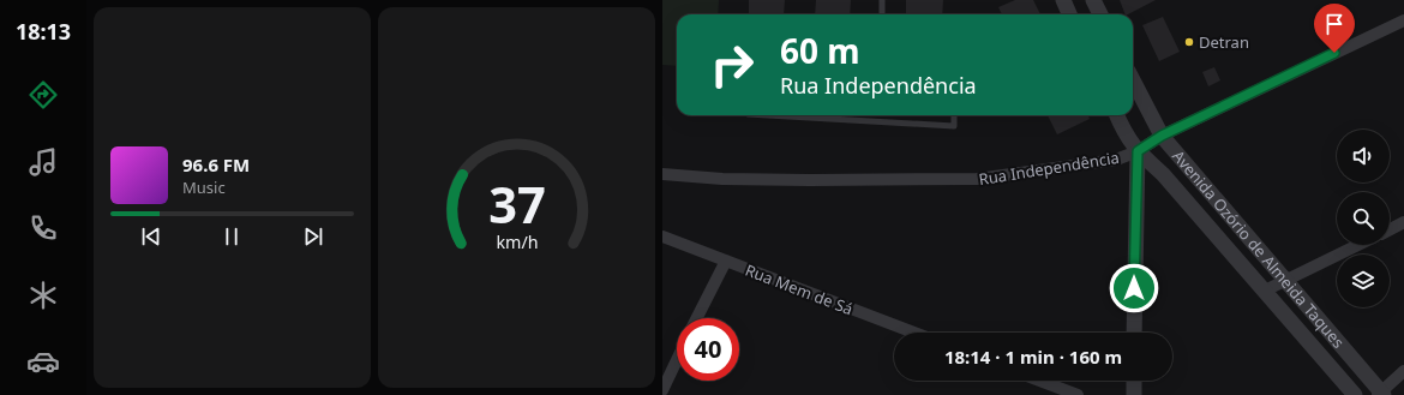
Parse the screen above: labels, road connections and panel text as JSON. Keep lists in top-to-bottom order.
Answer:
{
  "streets": {
    "street": ["Rua Independência", "Avenida Ozório de Almeida Taques", "Rua Mem de Sá"]
  },
  "crossings": [
    ["Rua Independência", "Avenida Ozório de Almeida Taques"]
  ],
  "places": ["Detran"],
  "page": {
    "tabs": "18:13",
    "turn": ["60 m", "Rua Independência"],
    "song": ["96.6 FM", "Music"],
    "limit": "40",
    "trip": "18:14 · 1 min · 160 m",
    "gauge": ["37", "km/h"]
  }
}
